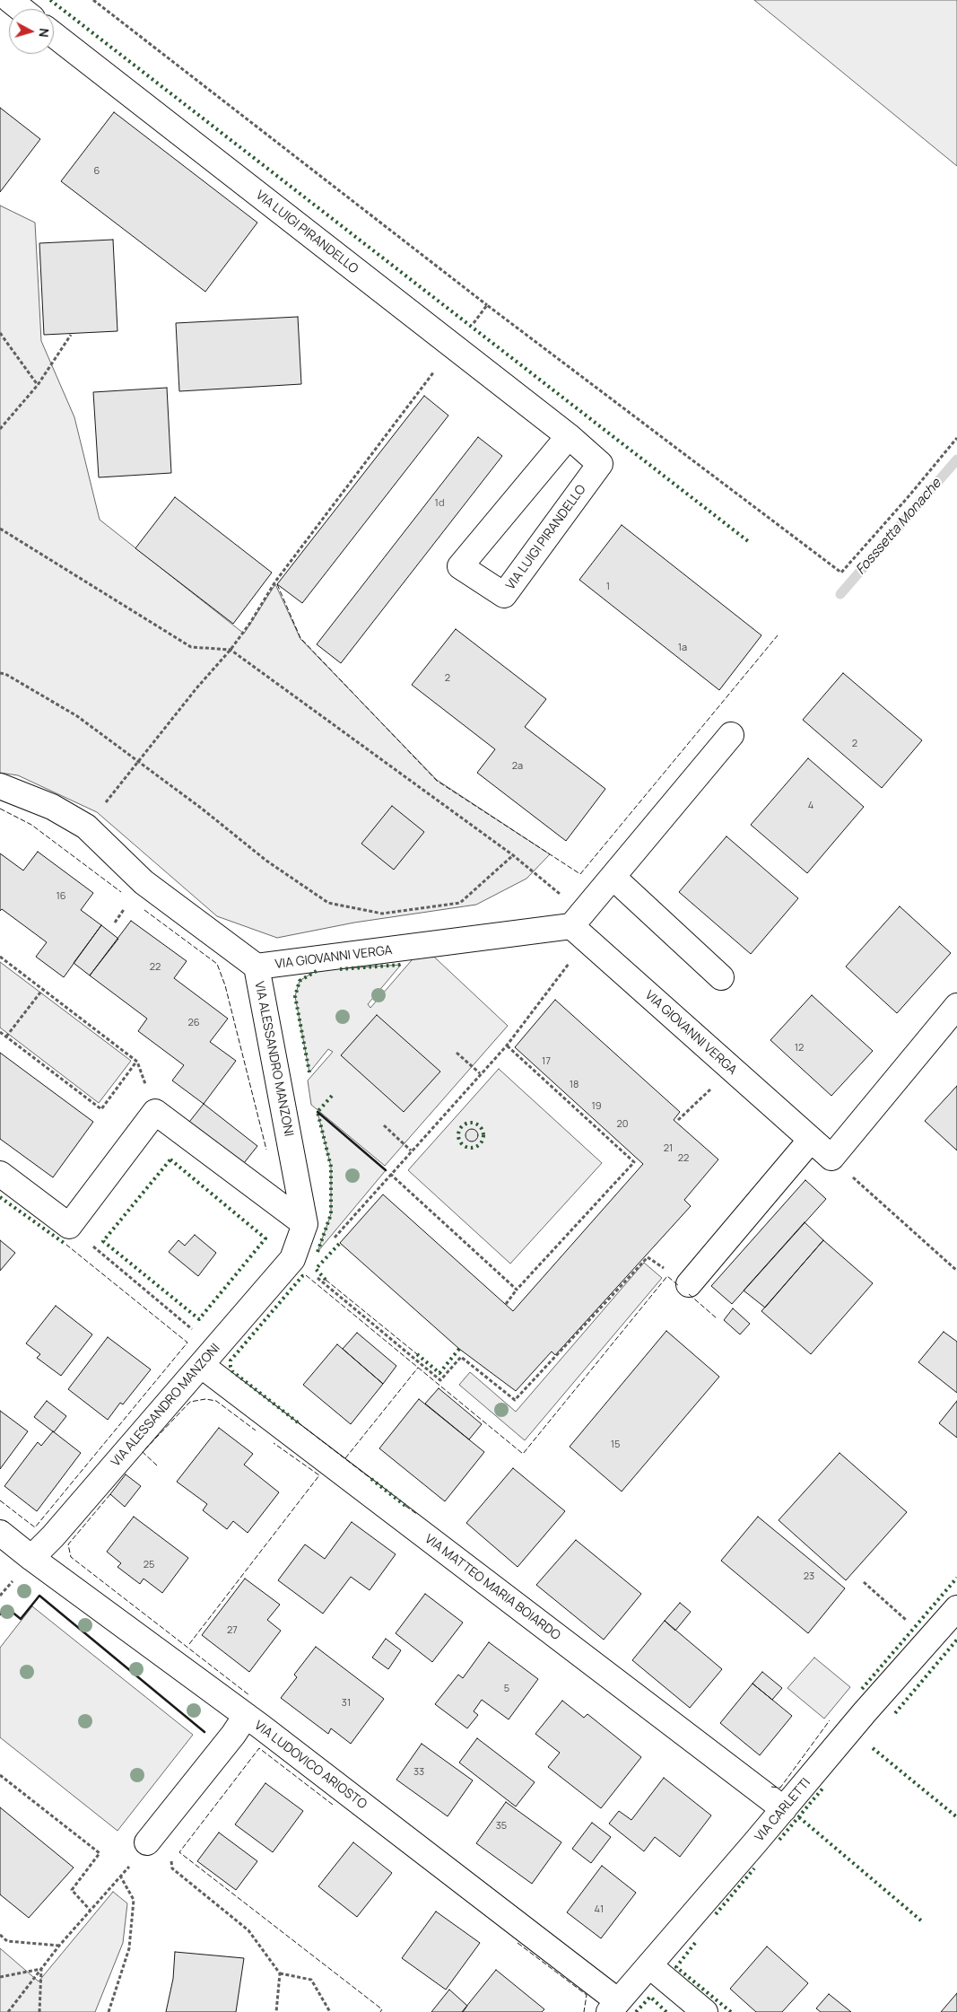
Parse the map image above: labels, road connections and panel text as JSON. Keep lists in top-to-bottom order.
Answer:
{
  "streets": {
    "street": [
      "VIA LUIGI PIRANDELLO",
      "VIA GIOVANNI VERGA",
      "VIA ALESSANDRO MANZONI",
      "VIA MATTEO MARIA BOIARDO",
      "VIA LUDOVICO ARIOSTO",
      "VIA CARLETTI"
    ]
  },
  "crossings": [
    ["VIA GIOVANNI VERGA", "VIA ALESSANDRO MANZONI"],
    ["VIA ALESSANDRO MANZONI", "VIA MATTEO MARIA BOIARDO"],
    ["VIA ALESSANDRO MANZONI", "VIA LUDOVICO ARIOSTO"],
    ["VIA MATTEO MARIA BOIARDO", "VIA CARLETTI"],
    ["VIA LUDOVICO ARIOSTO", "VIA CARLETTI"]
  ],
  "water": ["Fosssetta Monache"],
  "house_numbers": [
    "6",
    "1d",
    "1",
    "1a",
    "2",
    "2",
    "2a",
    "4",
    "16",
    "22",
    "26",
    "12",
    "17",
    "18",
    "19",
    "20",
    "21",
    "22",
    "15",
    "25",
    "23",
    "27",
    "5",
    "31",
    "33",
    "35",
    "41"
  ],
  "north": "right"
}
